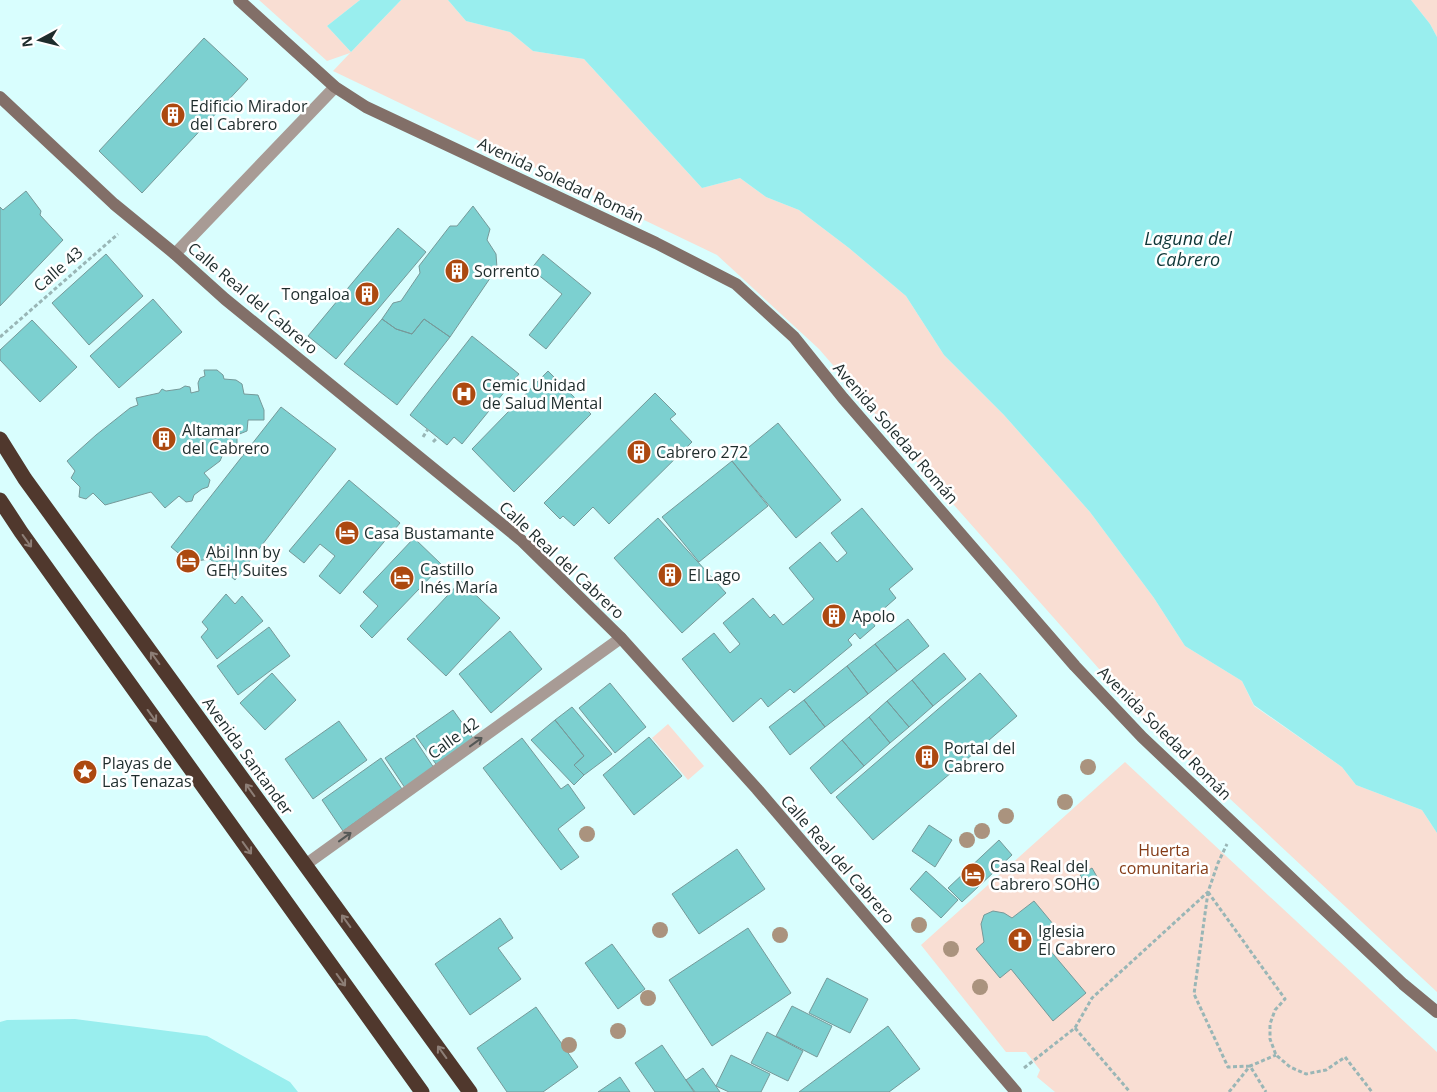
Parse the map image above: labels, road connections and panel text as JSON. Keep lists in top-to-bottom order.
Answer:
{
  "streets": {
    "highway": ["Avenida Santander"],
    "street": ["Avenida Soledad Román", "Calle Real del Cabrero", "Calle 42"],
    "path": ["Calle 43"]
  },
  "crossings": [
    ["Calle 43", "Calle Real del Cabrero"],
    ["Calle Real del Cabrero", "Calle 42"],
    ["Calle 42", "Avenida Santander"]
  ],
  "one_way": ["Calle 42"],
  "water": ["Laguna del Cabrero"],
  "parks": ["Huerta comunitaria"],
  "places": {
    "building": [
      "Edificio Mirador del Cabrero",
      "Sorrento",
      "Tongaloa",
      "Altamar del Cabrero",
      "Cabrero 272",
      "El Lago",
      "Apolo",
      "Portal del Cabrero"
    ],
    "hospital": ["Cemic Unidad de Salud Mental"],
    "hotel": [
      "Casa Bustamante",
      "Abi Inn by GEH Suites",
      "Castillo Inés María",
      "Casa Real del Cabrero SOHO"
    ],
    "place": ["Playas de Las Tenazas"],
    "church": ["Iglesia El Cabrero"]
  },
  "north": "left"
}
